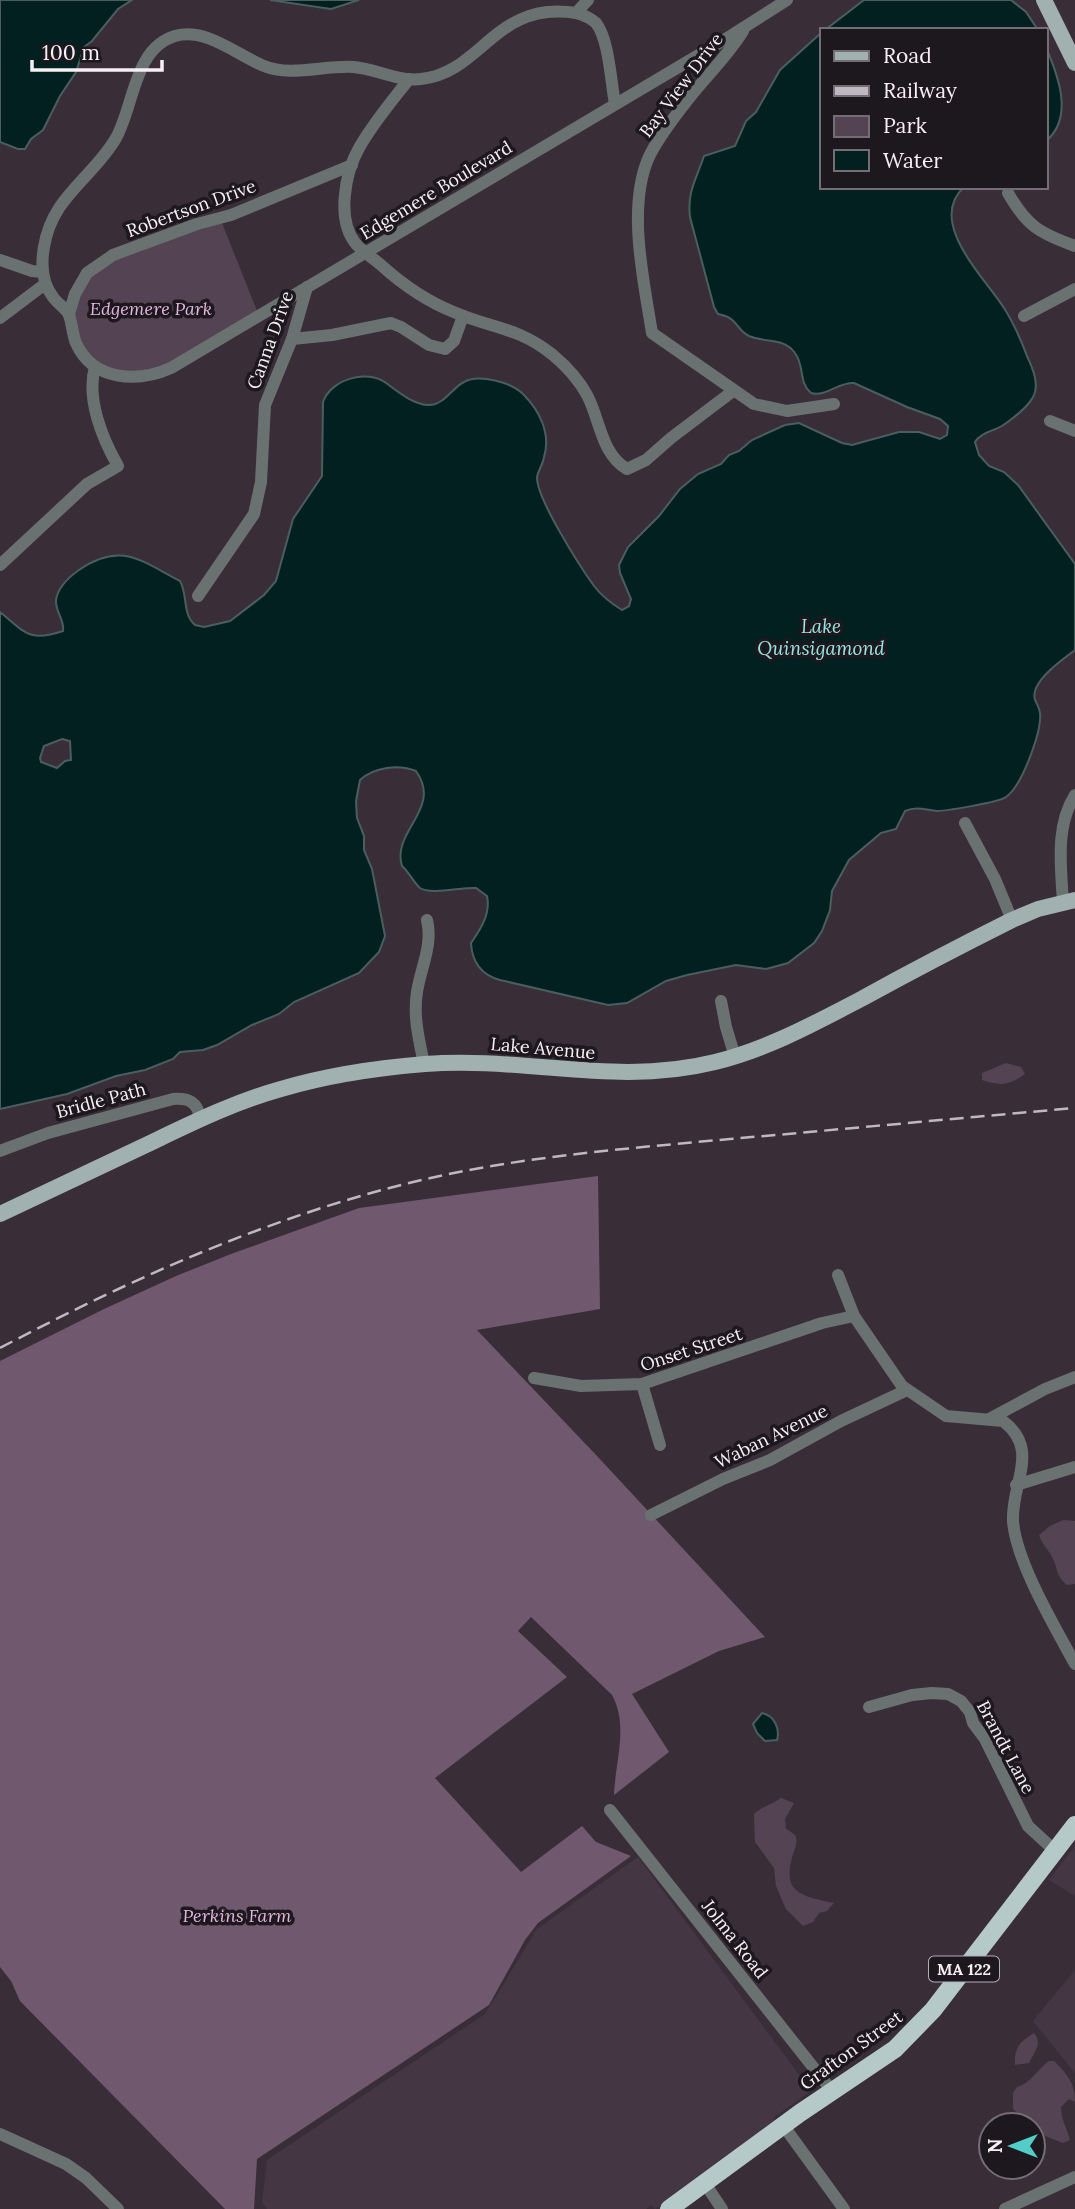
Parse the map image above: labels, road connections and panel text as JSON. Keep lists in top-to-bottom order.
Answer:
{
  "streets": {
    "highway": ["MA 122", "Grafton Street"],
    "main road": ["Lake Avenue"],
    "street": [
      "Bay View Drive",
      "Edgemere Boulevard",
      "Robertson Drive",
      "Canna Drive",
      "Bridle Path",
      "Onset Street",
      "Waban Avenue",
      "Brandt Lane",
      "Jolma Road"
    ]
  },
  "crossings": [
    ["Bay View Drive", "Edgemere Boulevard"],
    ["Edgemere Boulevard", "Canna Drive"],
    ["Lake Avenue", "Bridle Path"],
    ["Brandt Lane", "Grafton Street"],
    ["Jolma Road", "Grafton Street"]
  ],
  "water": ["Lake Quinsigamond"],
  "parks": ["Edgemere Park", "Perkins Farm"],
  "legend": [
    "Road",
    "Railway",
    "Park",
    "Water"
  ],
  "scale_bar": "100 m",
  "north": "left"
}
